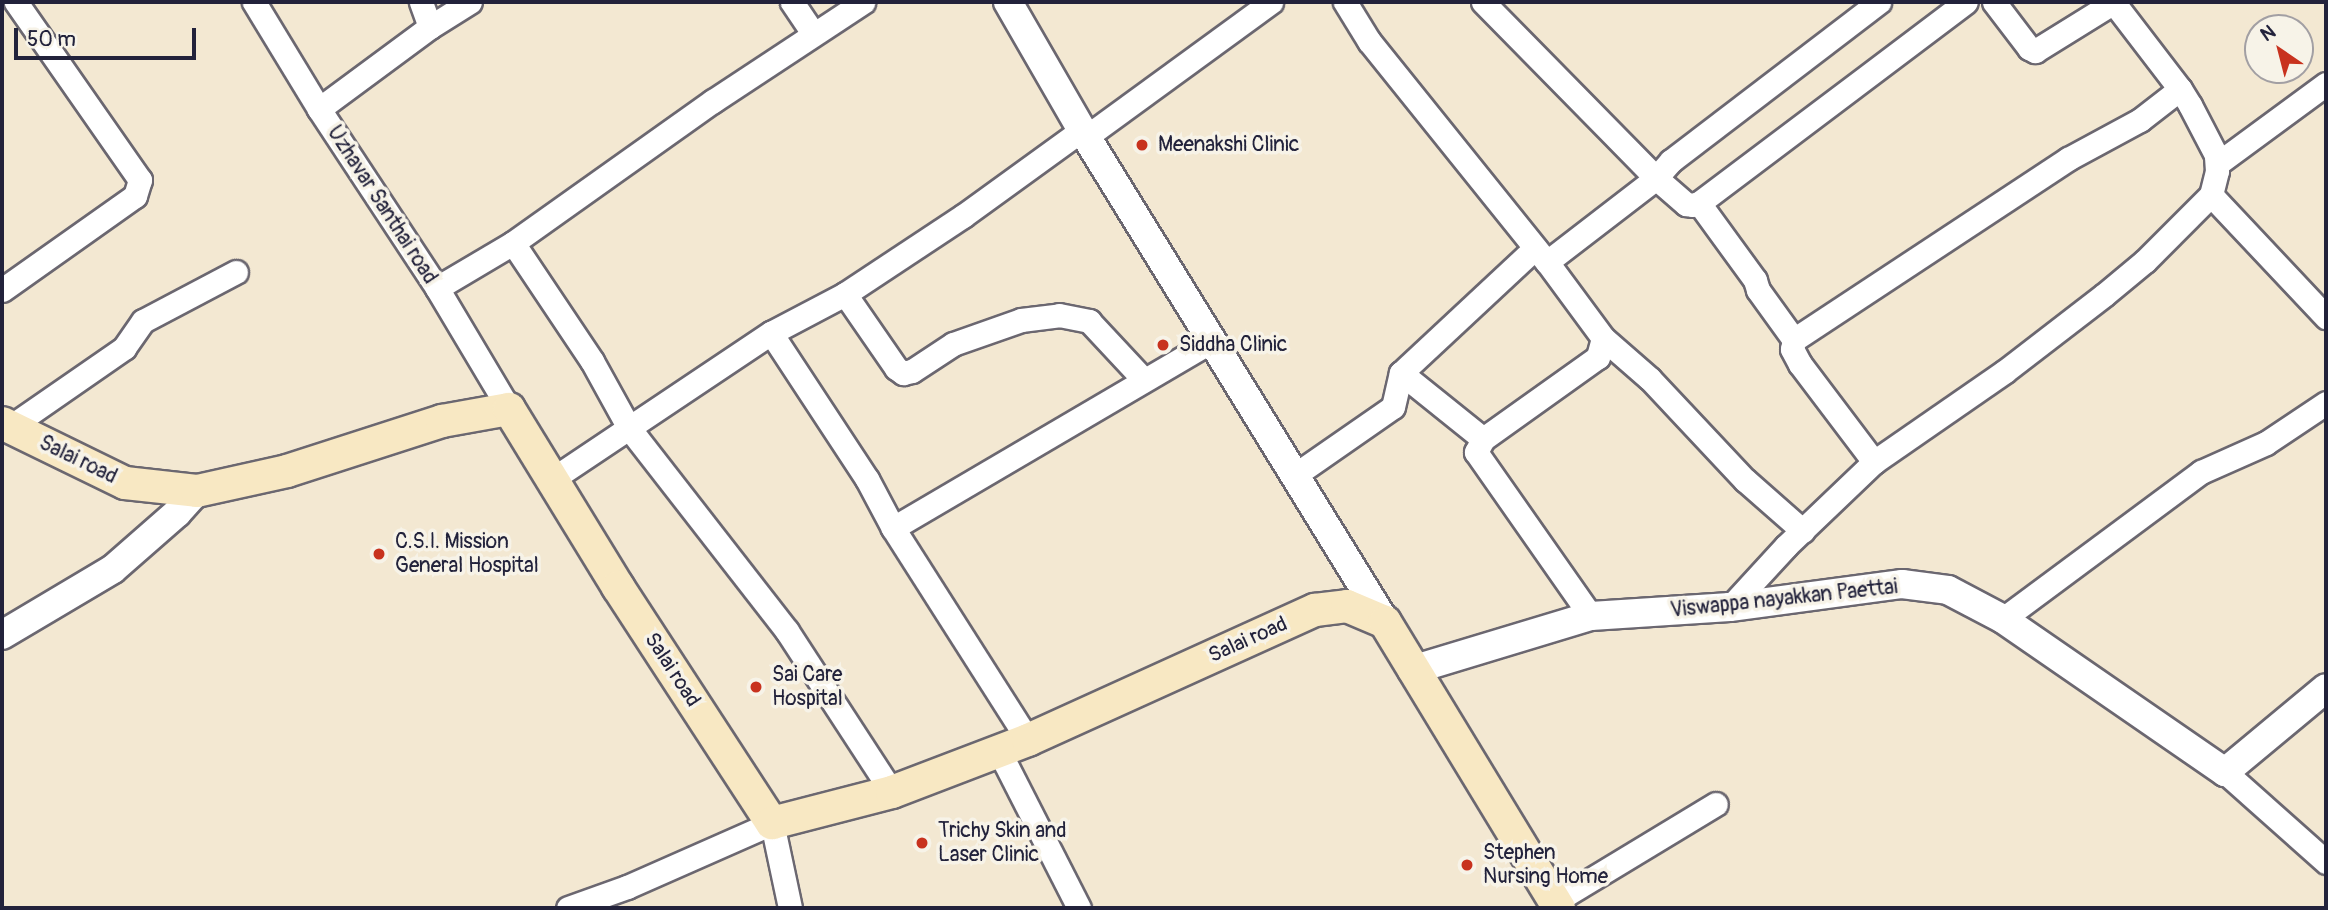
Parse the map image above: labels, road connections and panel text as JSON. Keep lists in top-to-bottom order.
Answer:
{
  "streets": {
    "main road": ["Salai road"],
    "street": ["Uzhavar Santhai road", "Viswappa nayakkan Paettai"]
  },
  "crossings": [
    ["Uzhavar Santhai road", "Salai road"]
  ],
  "places": [
    "Meenakshi Clinic",
    "Siddha Clinic",
    "C.S.I. Mission General Hospital",
    "Sai Care Hospital",
    "Trichy Skin and Laser Clinic",
    "Stephen Nursing Home"
  ],
  "scale_bar": "50 m",
  "north": "top left"
}
